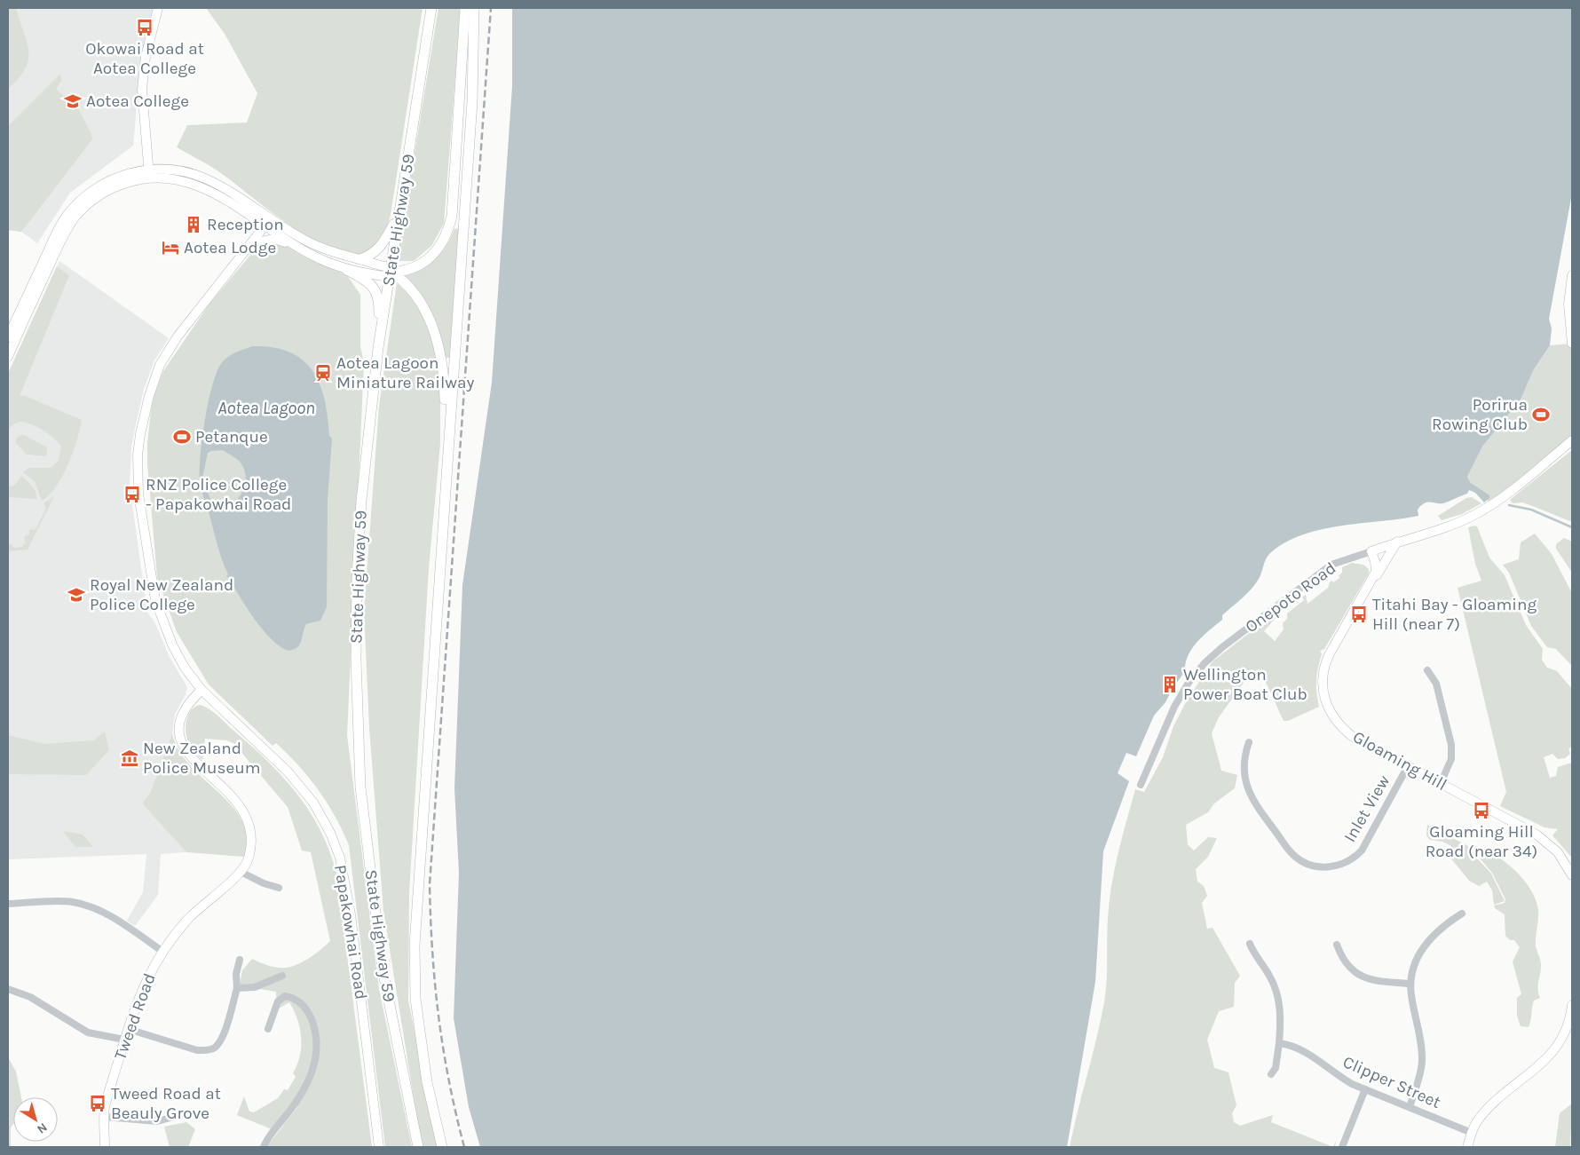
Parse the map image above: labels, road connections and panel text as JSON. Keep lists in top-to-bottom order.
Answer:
{
  "streets": {
    "main road": ["State Highway 59"],
    "street": [
      "Onepoto Road",
      "Gloaming Hill",
      "Inlet View",
      "Papakowhai Road",
      "Tweed Road",
      "Clipper Street"
    ]
  },
  "crossings": [
    ["Onepoto Road", "Gloaming Hill"],
    ["Gloaming Hill", "Inlet View"]
  ],
  "water": ["Aotea Lagoon"],
  "places": {
    "bus stop": [
      "Okowai Road at Aotea College",
      "RNZ Police College - Papakowhai Road",
      "Titahi Bay - Gloaming Hill (near 7)",
      "Gloaming Hill Road (near 34)",
      "Tweed Road at Beauly Grove"
    ],
    "school or university": ["Aotea College", "Royal New Zealand Police College"],
    "building": ["Reception", "Wellington Power Boat Club"],
    "hotel": ["Aotea Lodge"],
    "station": ["Aotea Lagoon Miniature Railway"],
    "sports": ["Porirua Rowing Club", "Petanque"],
    "museum": ["New Zealand Police Museum"]
  },
  "north": "bottom right"
}
